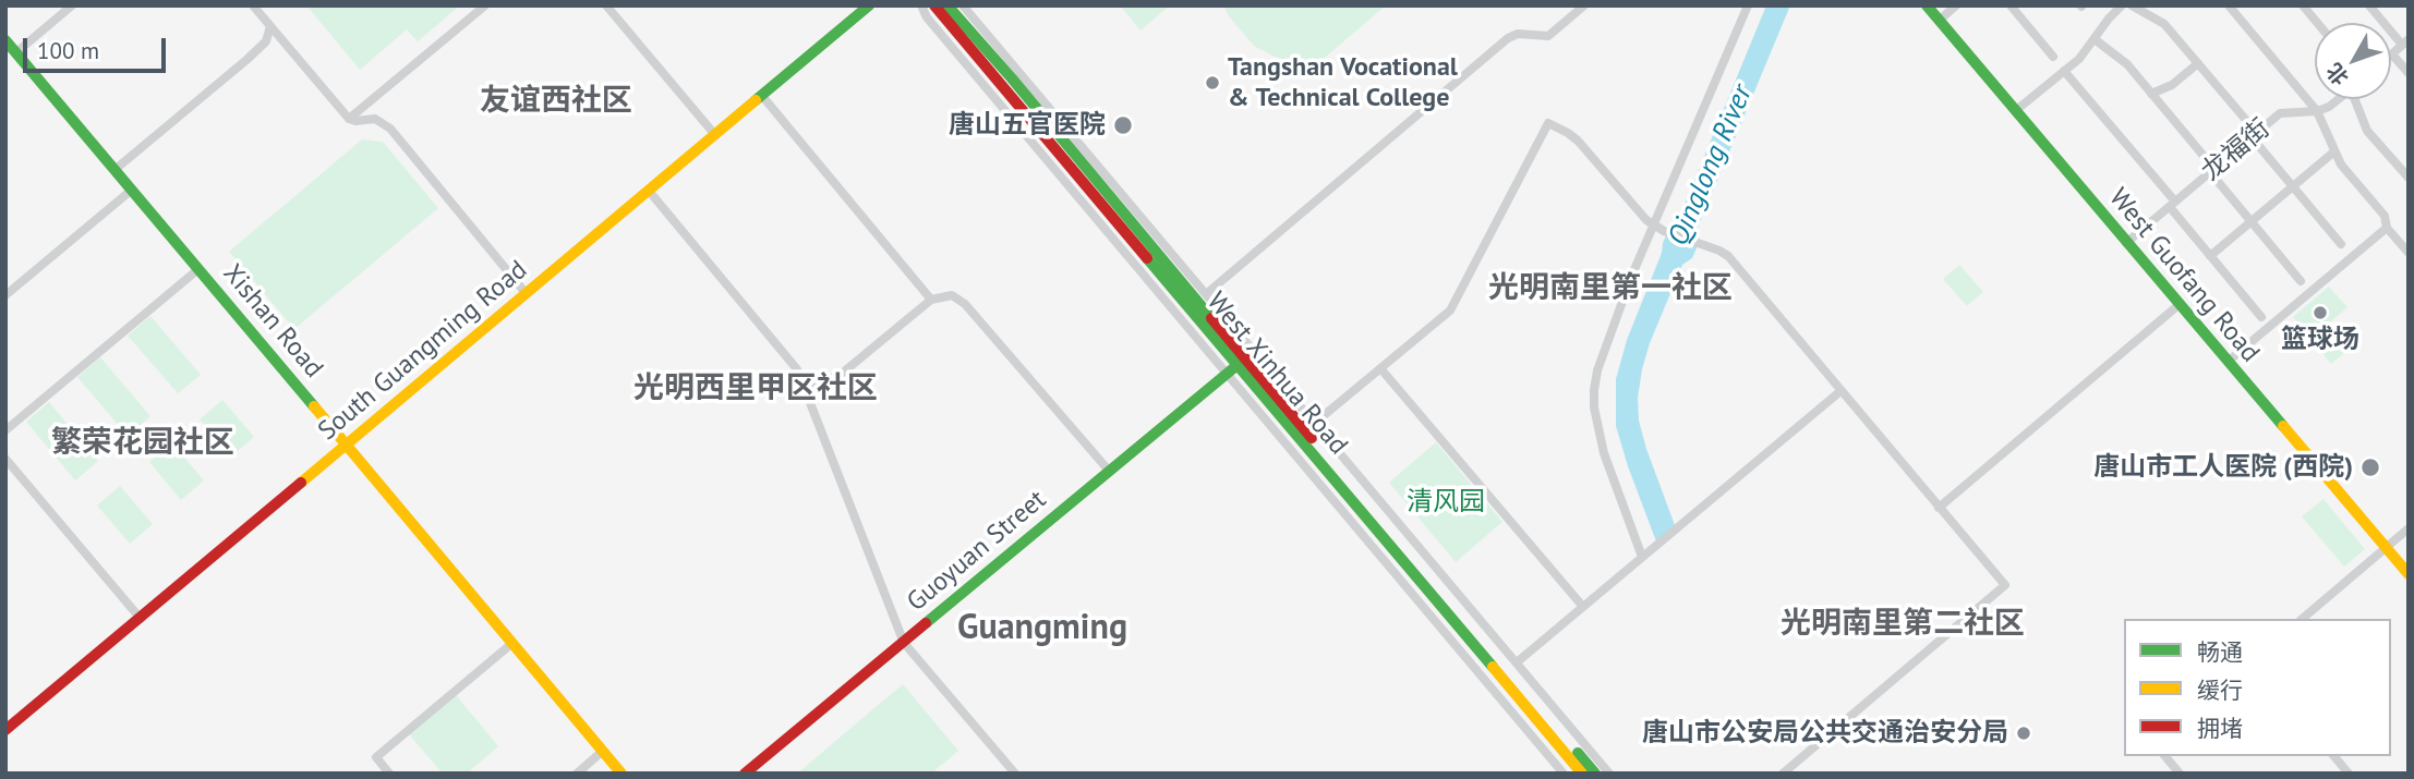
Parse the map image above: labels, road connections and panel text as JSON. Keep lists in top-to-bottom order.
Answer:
{
  "streets": {
    "main road": [
      "West Guofang Road",
      "Xishan Road",
      "South Guangming Road",
      "West Xinhua Road",
      "Guoyuan Street"
    ],
    "street": ["龙福街"]
  },
  "crossings": [
    ["龙福街", "West Guofang Road"],
    ["Xishan Road", "South Guangming Road"],
    ["West Xinhua Road", "Guoyuan Street"]
  ],
  "districts": [
    "友谊西社区",
    "光明南里第一社区",
    "光明西里甲区社区",
    "繁荣花园社区",
    "光明南里第二社区",
    "Guangming"
  ],
  "water": ["Qinglong River"],
  "parks": ["清风园"],
  "places": [
    "Tangshan Vocational & Technical College",
    "唐山五官医院",
    "篮球场",
    "唐山市工人医院 (西院)",
    "唐山市公安局公共交通治安分局"
  ],
  "legend": ["畅通", "缓行", "拥堵"],
  "scale_bar": "100 m",
  "north": "bottom left"
}
